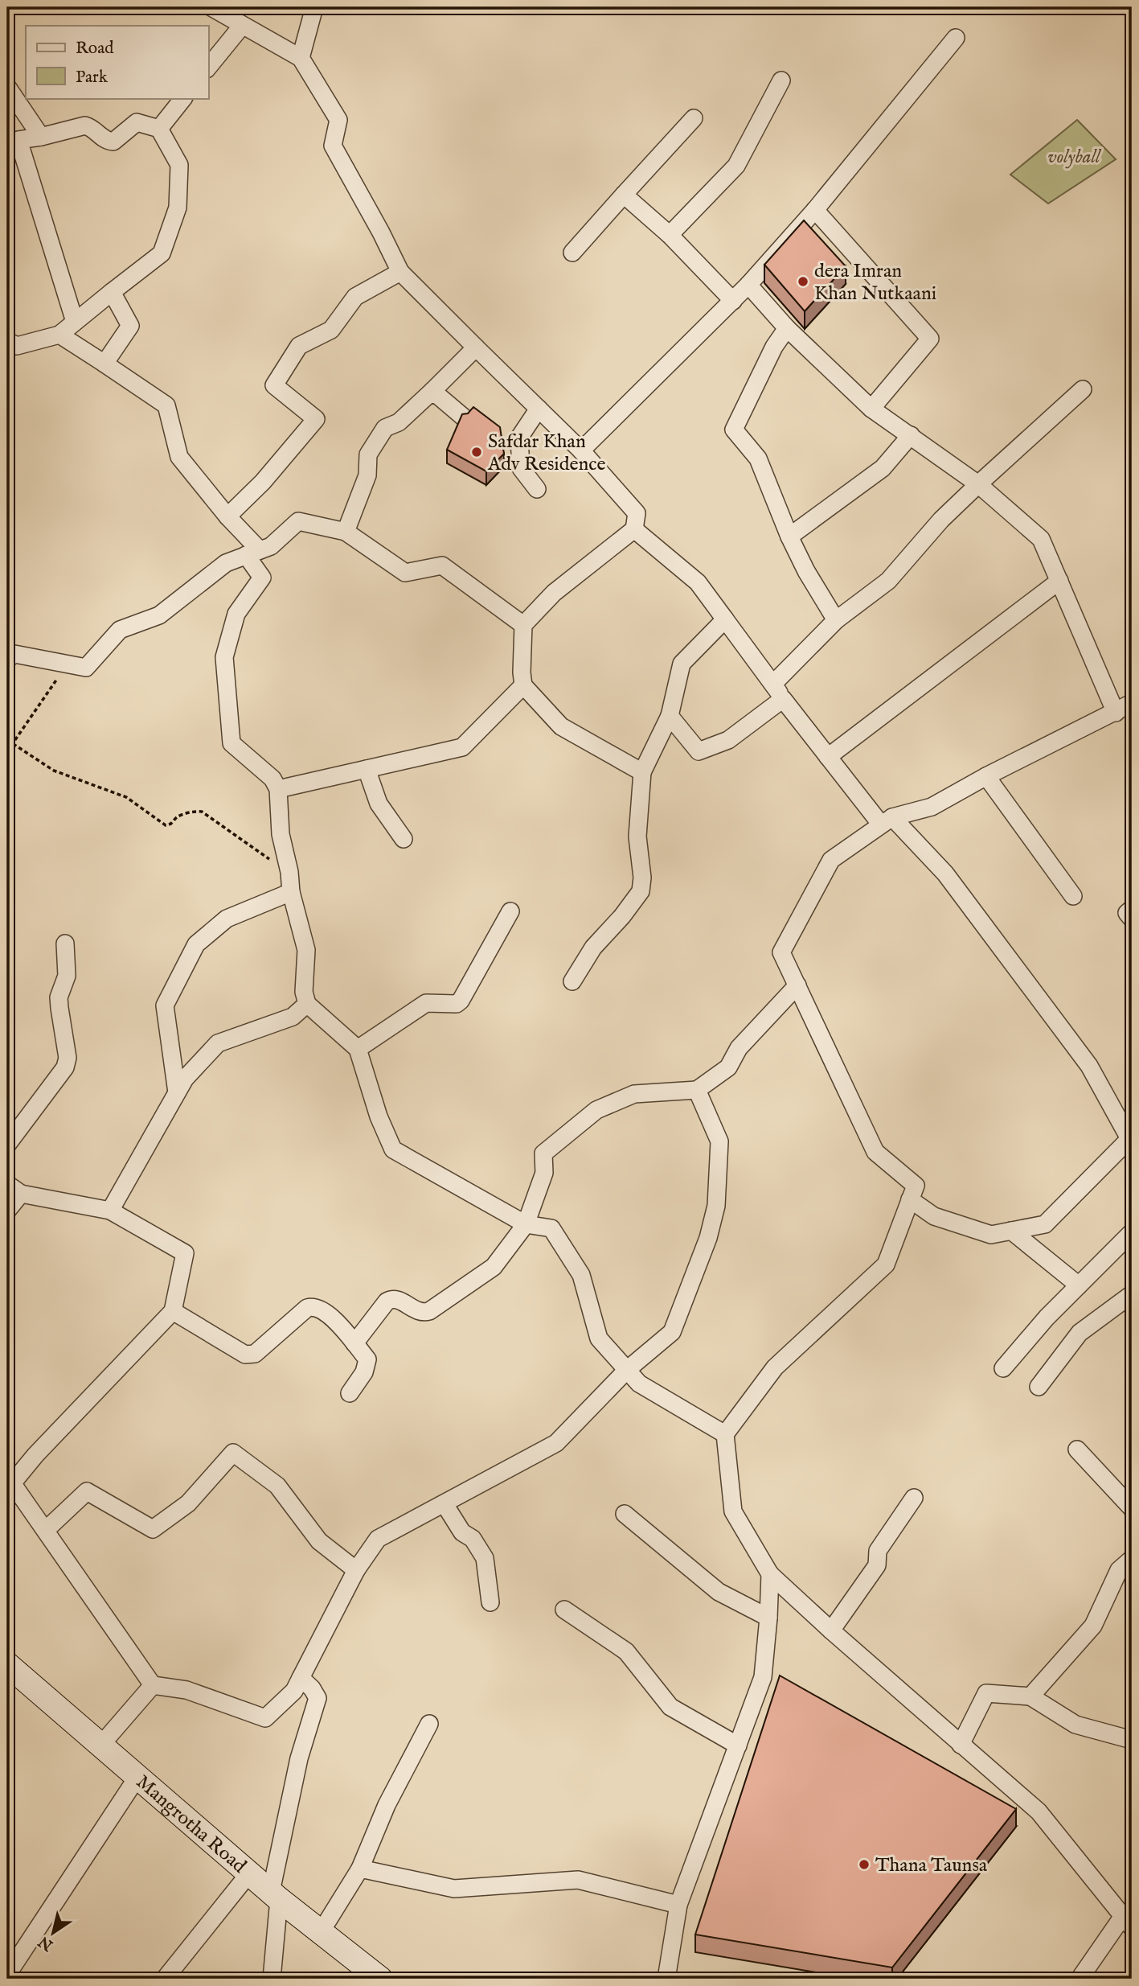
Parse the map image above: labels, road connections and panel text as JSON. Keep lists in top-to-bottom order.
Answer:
{
  "streets": {
    "main road": ["Mangrotha Road"]
  },
  "parks": ["volyball"],
  "places": ["dera Imran Khan Nutkaani", "Safdar Khan Adv Residence", "Thana Taunsa"],
  "legend": ["Road", "Park"],
  "north": "bottom left"
}
